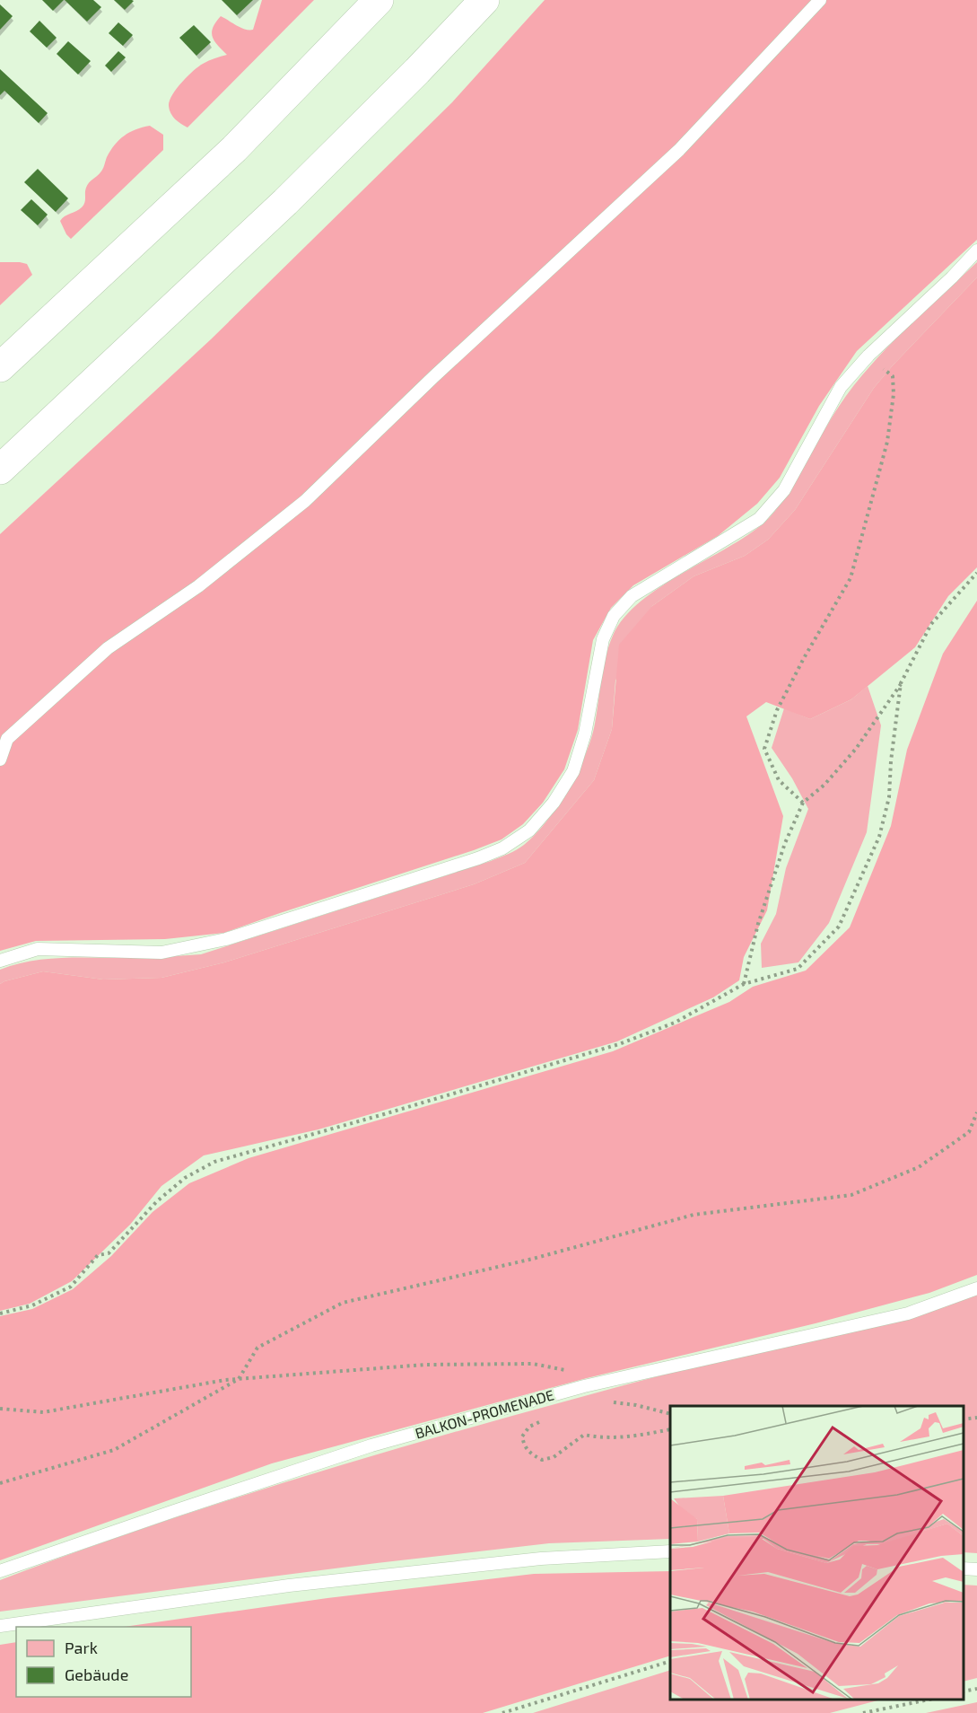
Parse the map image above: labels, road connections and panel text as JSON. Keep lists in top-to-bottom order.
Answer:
{
  "streets": {
    "lane": ["BALKON-PROMENADE"]
  },
  "legend": ["Park", "Gebäude"]
}
